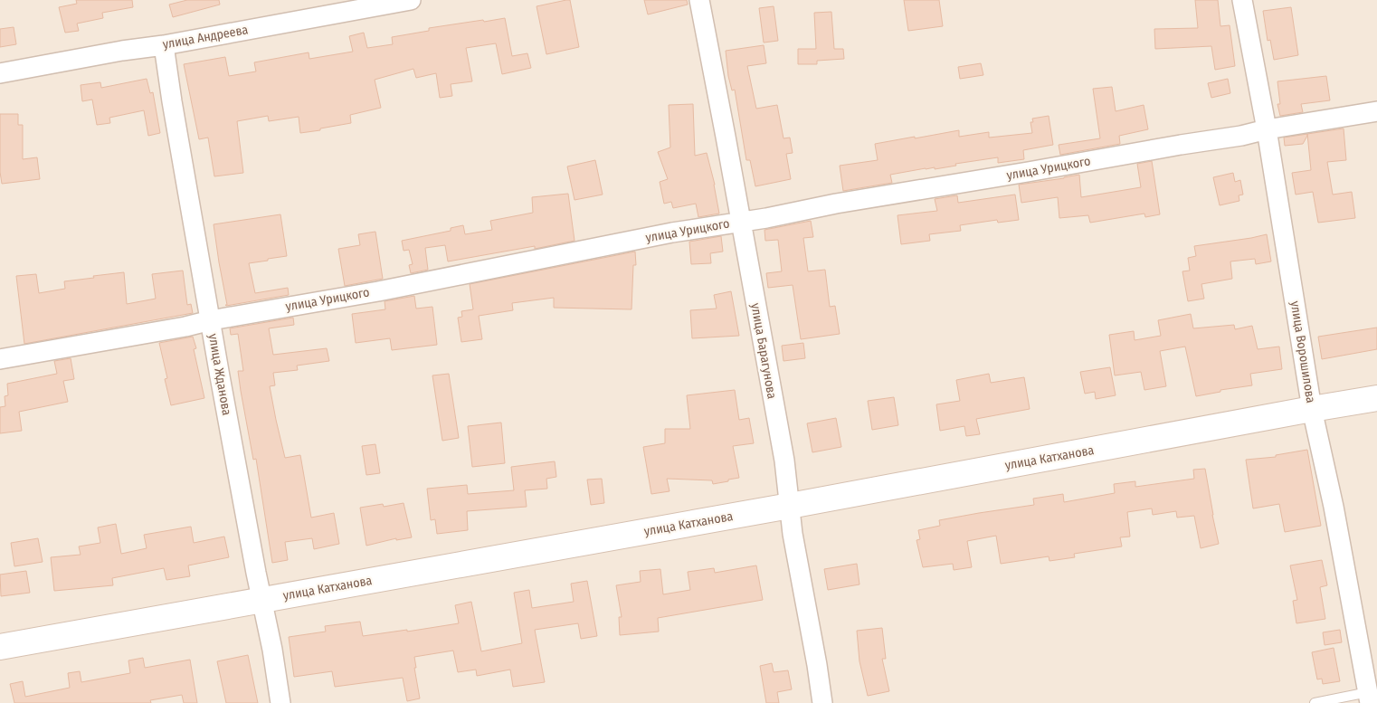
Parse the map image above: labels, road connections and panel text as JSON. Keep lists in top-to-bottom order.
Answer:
{
  "streets": {
    "street": [
      "улица Андреева",
      "улица Урицкого",
      "улица Барагунова",
      "улица Ворошилова",
      "улица Жданова",
      "улица Катханова"
    ]
  },
  "crossings": [
    ["улица Андреева", "улица Жданова"],
    ["улица Урицкого", "улица Барагунова"],
    ["улица Урицкого", "улица Ворошилова"],
    ["улица Урицкого", "улица Жданова"],
    ["улица Барагунова", "улица Катханова"],
    ["улица Ворошилова", "улица Катханова"],
    ["улица Жданова", "улица Катханова"]
  ]
}
